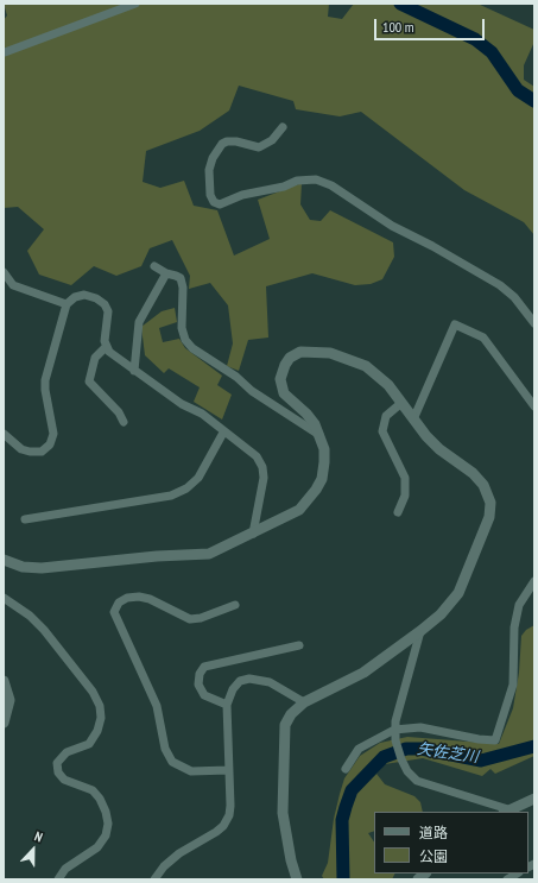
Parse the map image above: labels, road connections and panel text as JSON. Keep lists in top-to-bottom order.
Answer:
{
  "water": ["矢佐芝川"],
  "legend": ["道路", "公園"],
  "scale_bar": "100 m",
  "north": "top"
}
